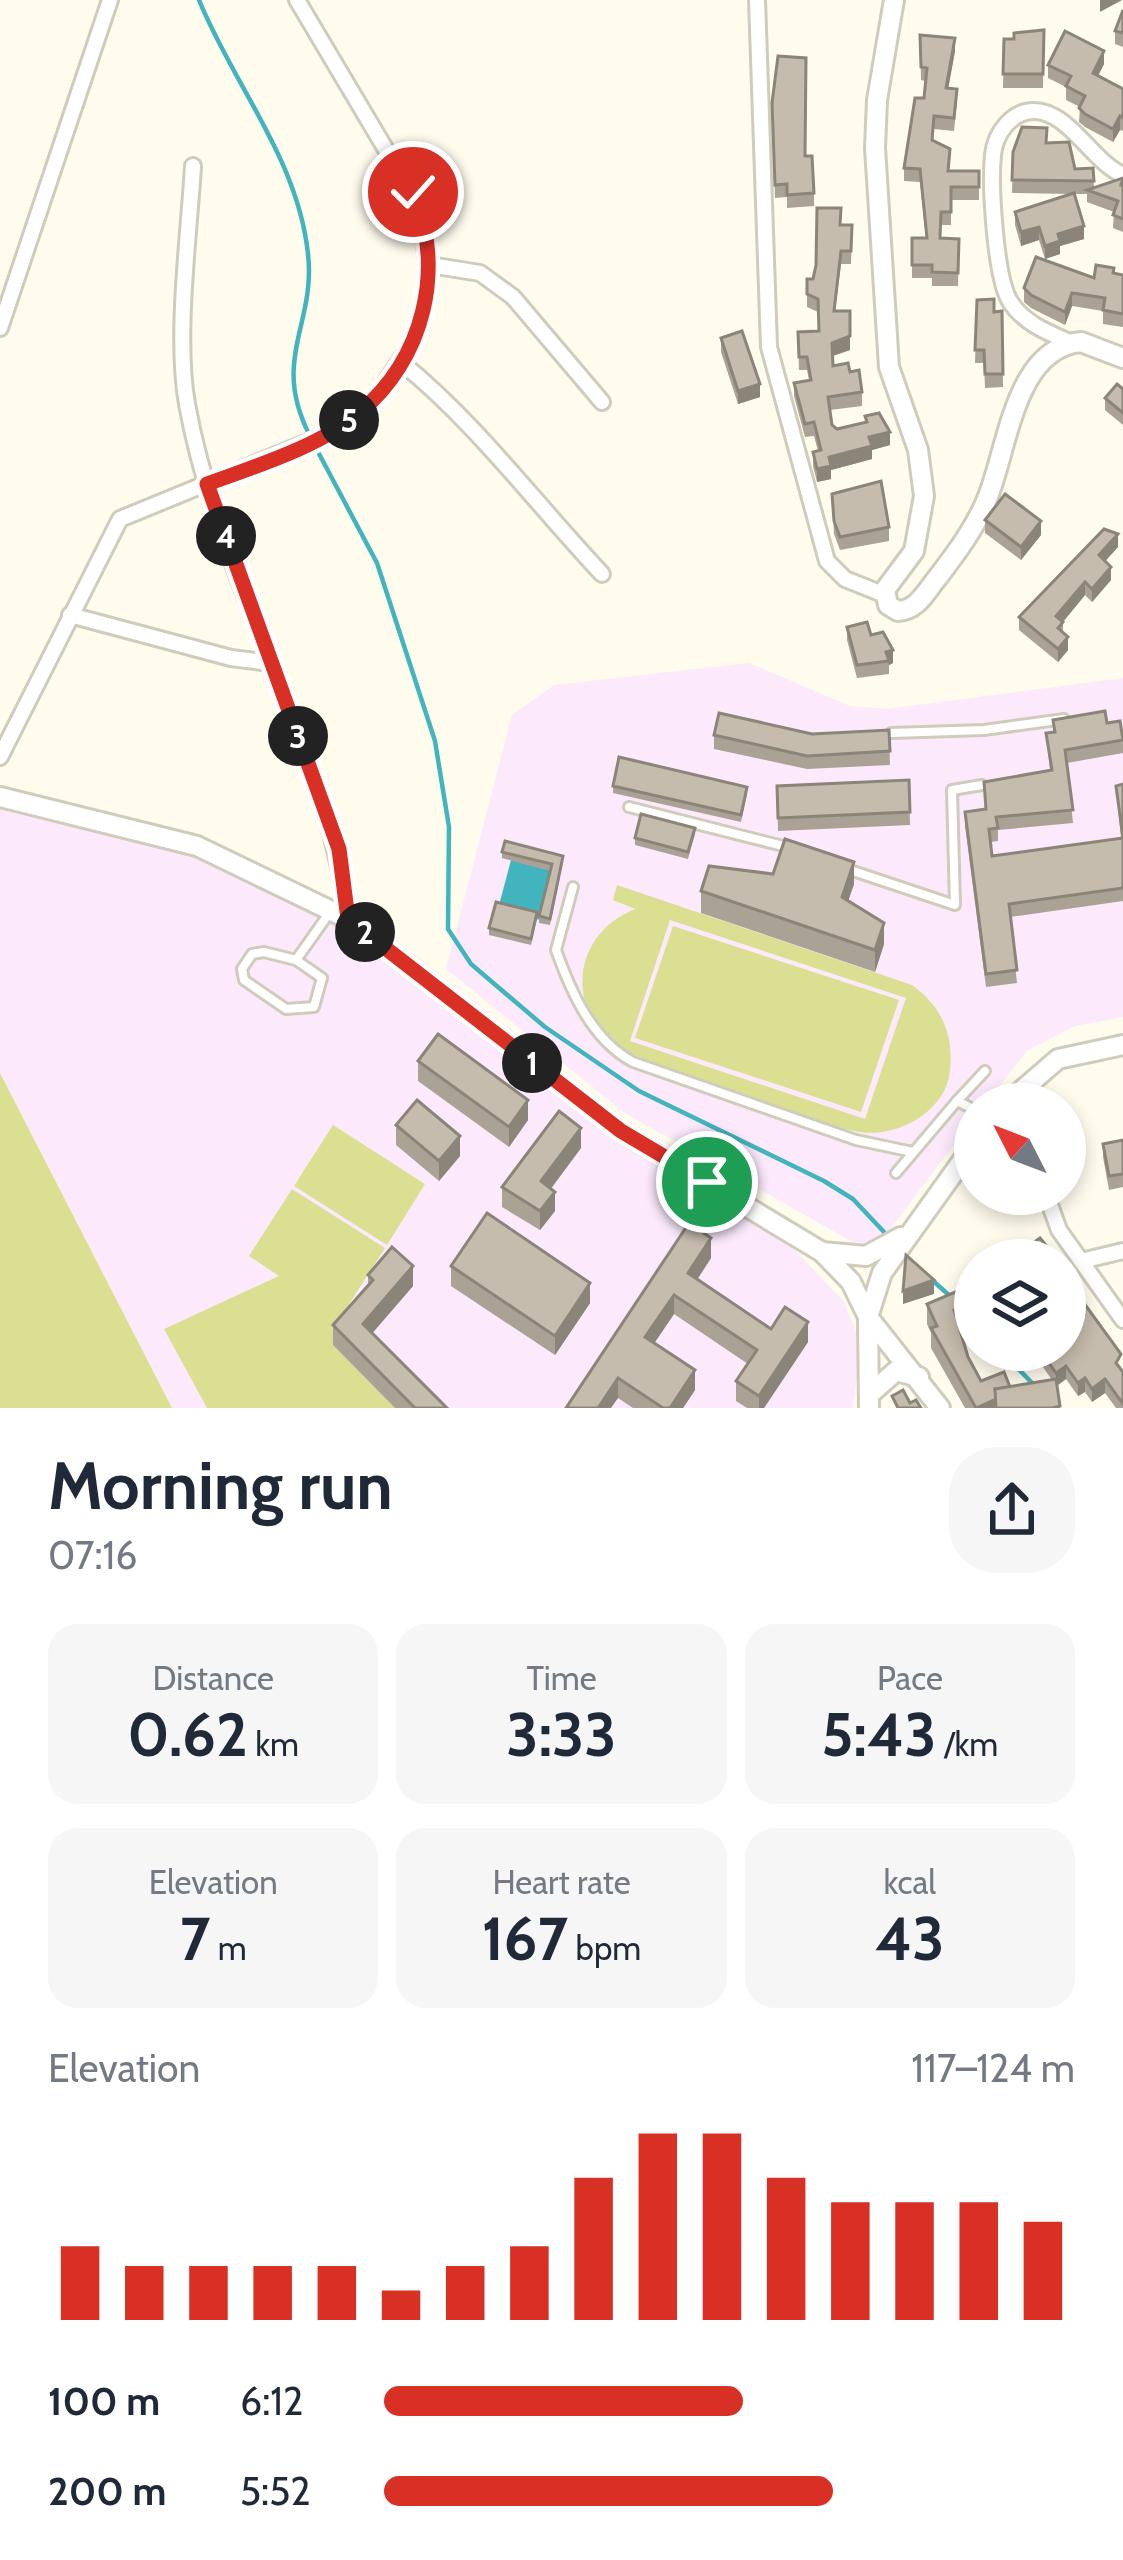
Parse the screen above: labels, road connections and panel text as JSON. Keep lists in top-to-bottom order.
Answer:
{
  "north": "top left",
  "page": {
    "pins": [
      "5",
      "4",
      "3",
      "2",
      "1"
    ],
    "heading": ["Morning run", "07:16"],
    "stats": [
      ["Distance", "0.62 km"],
      ["Time", "3:33"],
      ["Pace", "5:43 /km"],
      ["Elevation", "7 m"],
      ["Heart rate", "167 bpm"],
      ["kcal", "43"]
    ],
    "chart": ["Elevation", "117–124 m"],
    "list": [
      {
        "name": "100 m",
        "note": "6:12"
      },
      {
        "name": "200 m",
        "note": "5:52"
      }
    ]
  }
}
